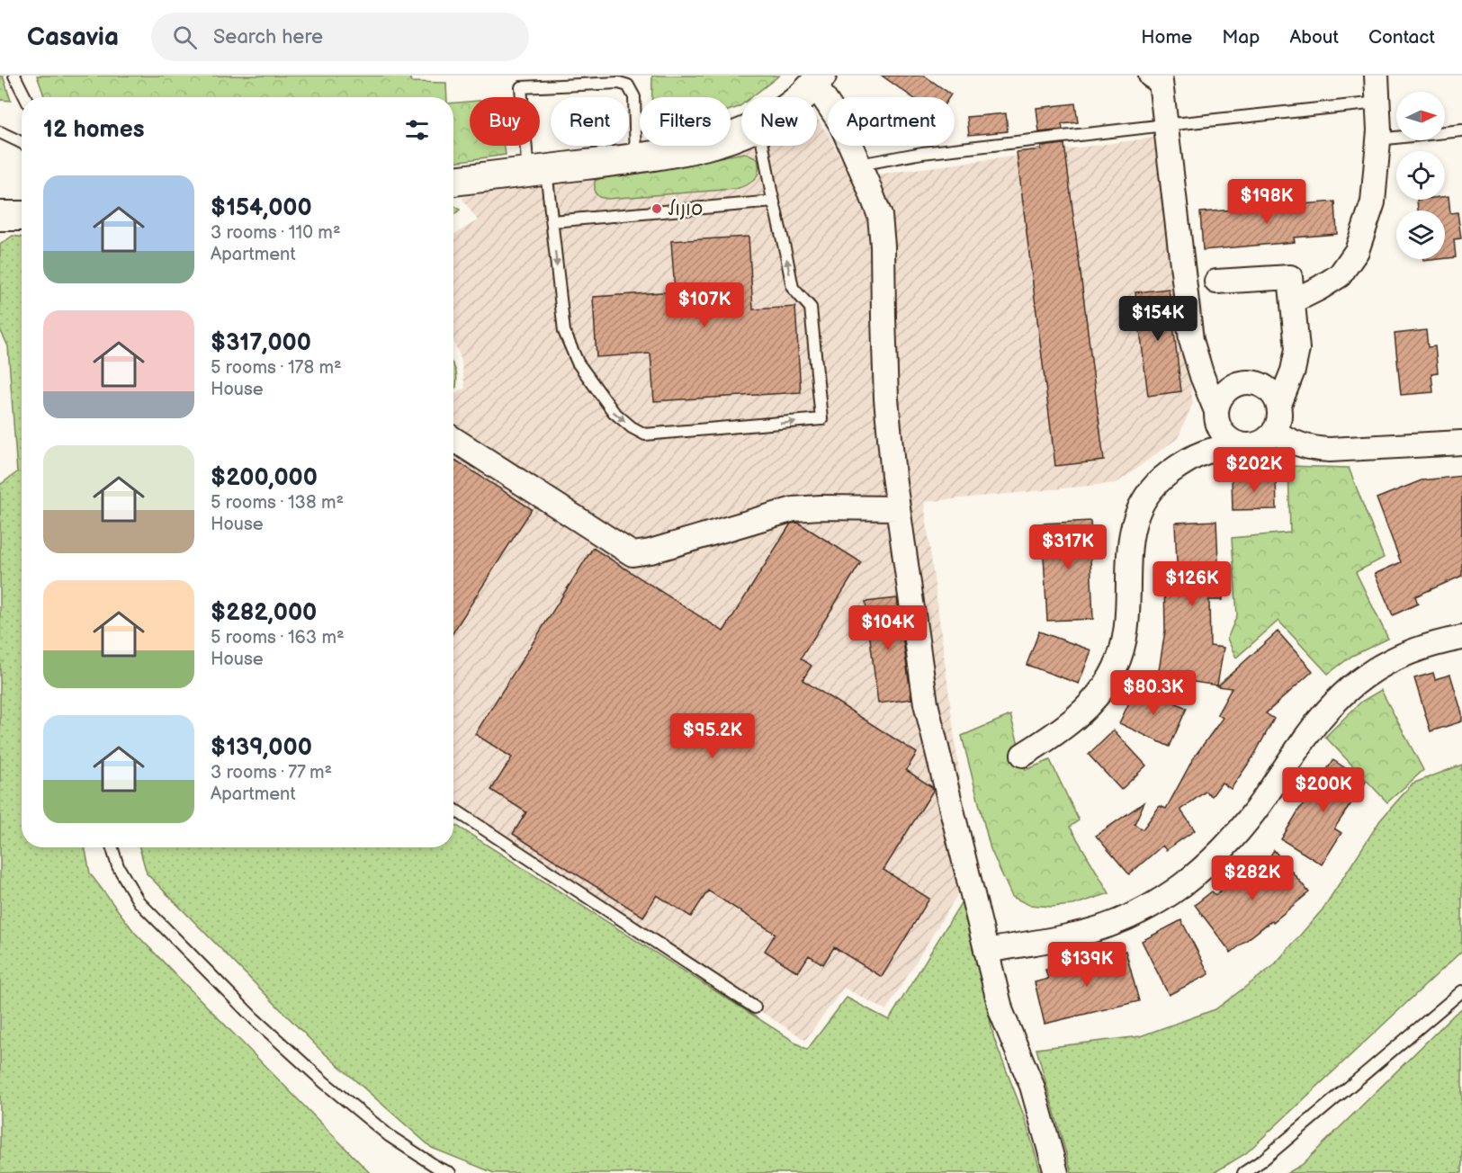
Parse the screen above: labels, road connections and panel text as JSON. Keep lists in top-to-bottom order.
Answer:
{
  "places": ["סונול"],
  "north": "right",
  "page": {
    "header": "Casavia",
    "search": "Search here",
    "nav": [
      "Home",
      "Map",
      "About",
      "Contact"
    ],
    "chip": [
      "Buy",
      "Rent",
      "Filters",
      "New",
      "Apartment"
    ],
    "heading": "12 homes",
    "list": [
      {
        "name": "$154,000",
        "note": "3 rooms · 110 m² · Apartment"
      },
      {
        "name": "$317,000",
        "note": "5 rooms · 178 m² · House"
      },
      {
        "name": "$200,000",
        "note": "5 rooms · 138 m² · House"
      },
      {
        "name": "$282,000",
        "note": "5 rooms · 163 m² · House"
      },
      {
        "name": "$139,000",
        "note": "3 rooms · 77 m² · Apartment"
      }
    ],
    "price": [
      "$198K",
      "$107K",
      "$154K",
      "$202K",
      "$317K",
      "$126K",
      "$104K",
      "$80.3K",
      "$95.2K",
      "$200K",
      "$282K",
      "$139K"
    ]
  }
}
